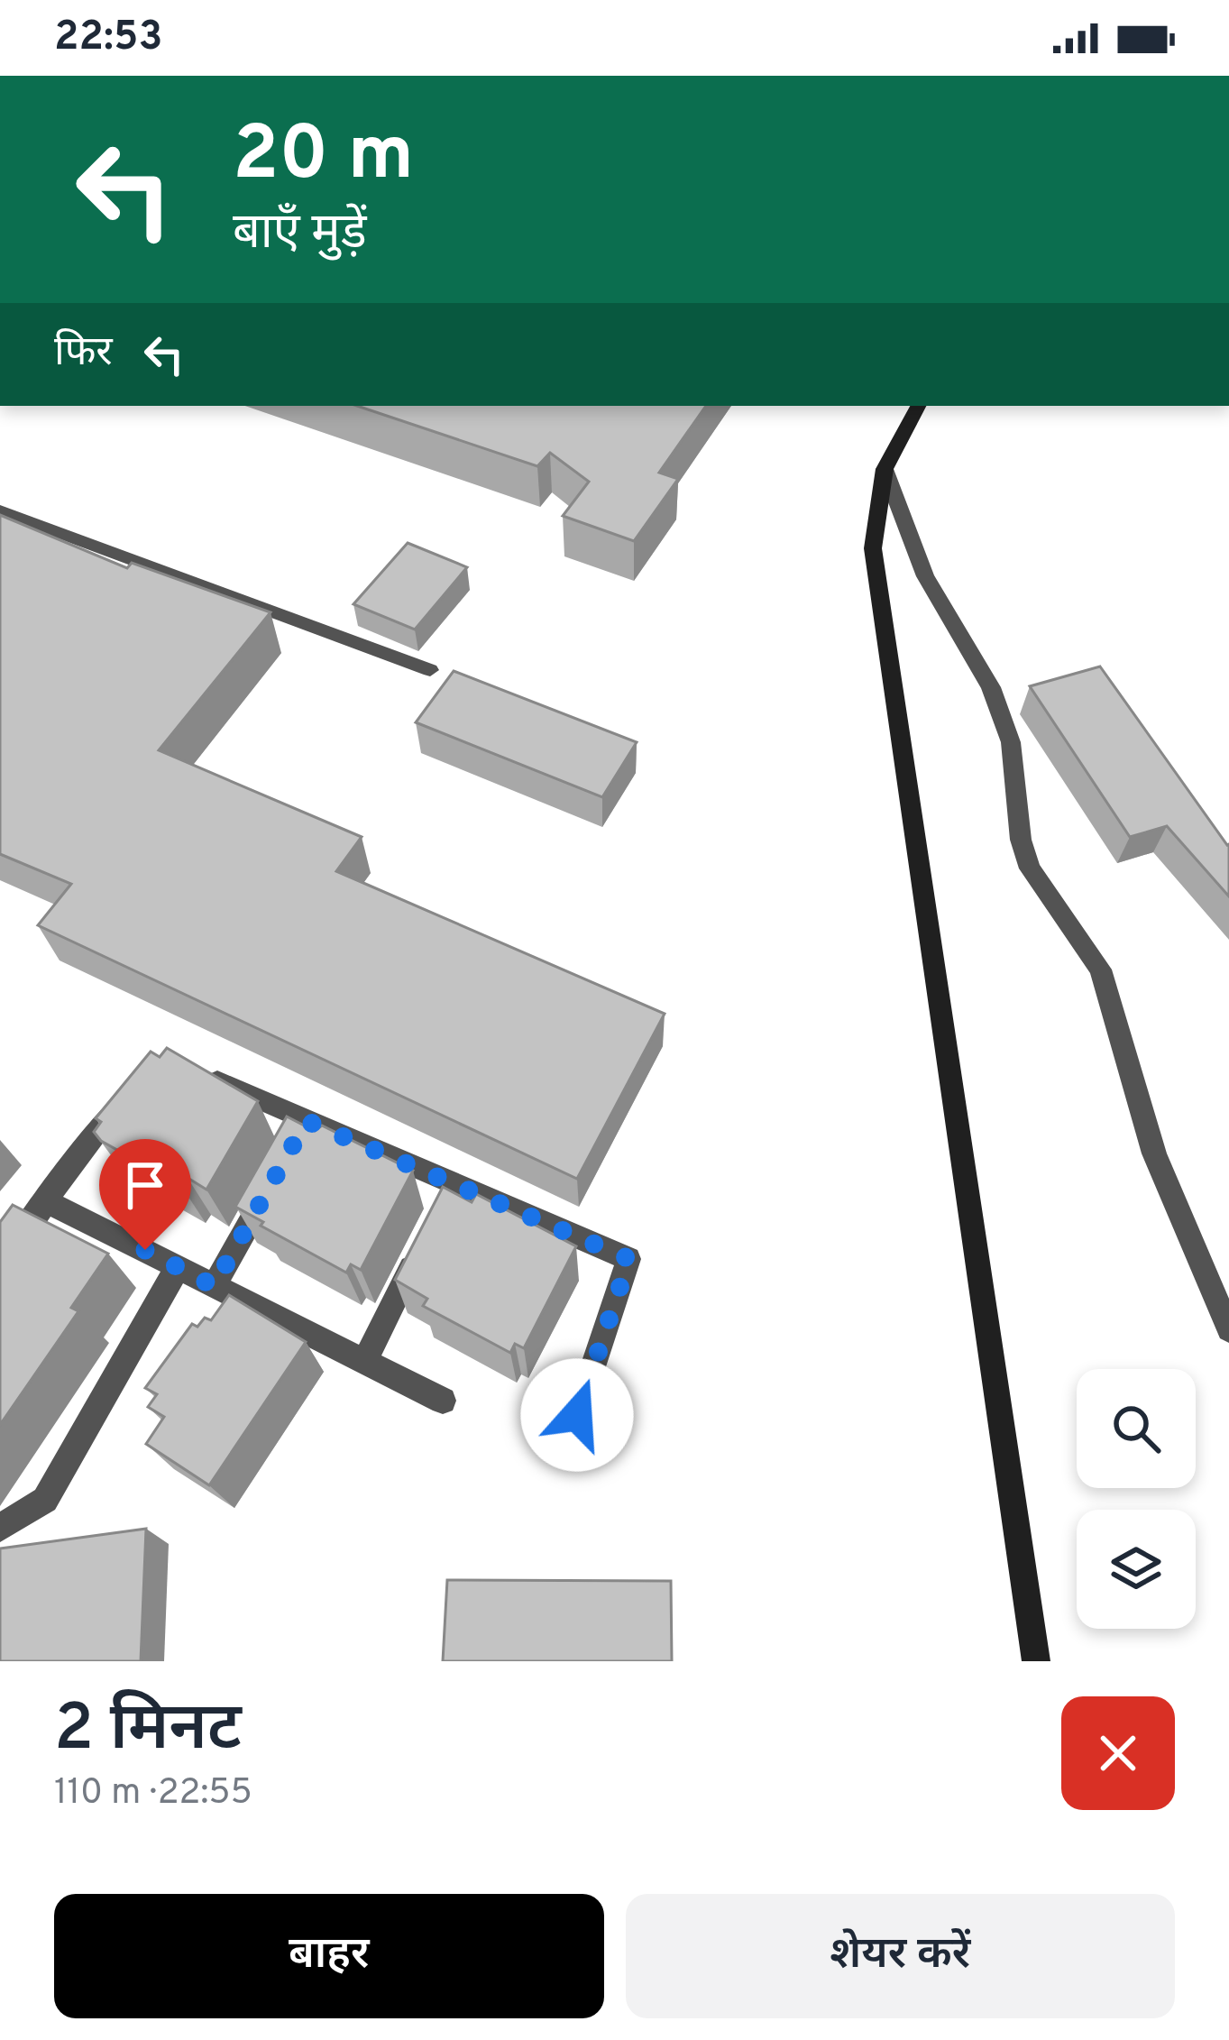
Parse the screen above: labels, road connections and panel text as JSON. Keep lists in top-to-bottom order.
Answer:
{
  "page": {
    "status": "22:53",
    "turn": ["20 m", "बाएँ मुड़ें"],
    "then": "फिर",
    "heading": ["2 मिनट", "110 m · 22:55"],
    "buttons": ["बाहर", "शेयर करें"]
  }
}
